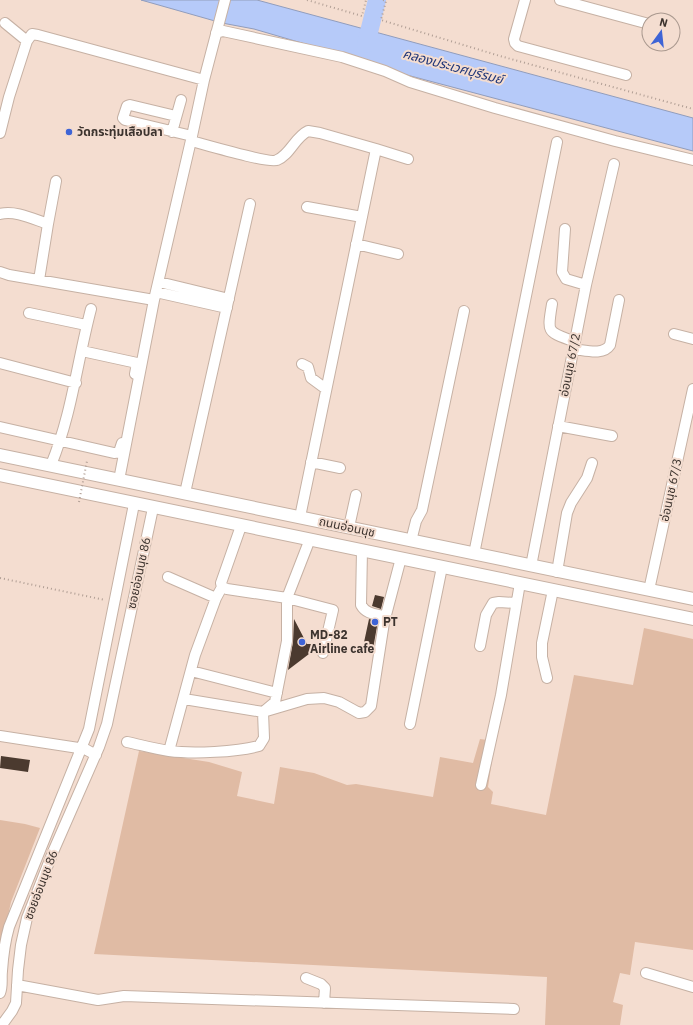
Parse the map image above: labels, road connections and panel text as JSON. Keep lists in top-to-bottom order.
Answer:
{
  "streets": {
    "main road": ["ถนนอ่อนนุช"],
    "street": ["อ่อนนุช 67/2", "อ่อนนุช 67/3", "ซอยอ่อนนุช 86"]
  },
  "crossings": [
    ["อ่อนนุช 67/2", "ถนนอ่อนนุช"],
    ["อ่อนนุช 67/3", "ถนนอ่อนนุช"],
    ["ถนนอ่อนนุช", "ซอยอ่อนนุช 86"]
  ],
  "water": ["คลองประเวศบุรีรมย์"],
  "places": ["วัดกระทุ่มเสือปลา", "PT", "MD-82 Airline cafe"],
  "north": "top"
}
